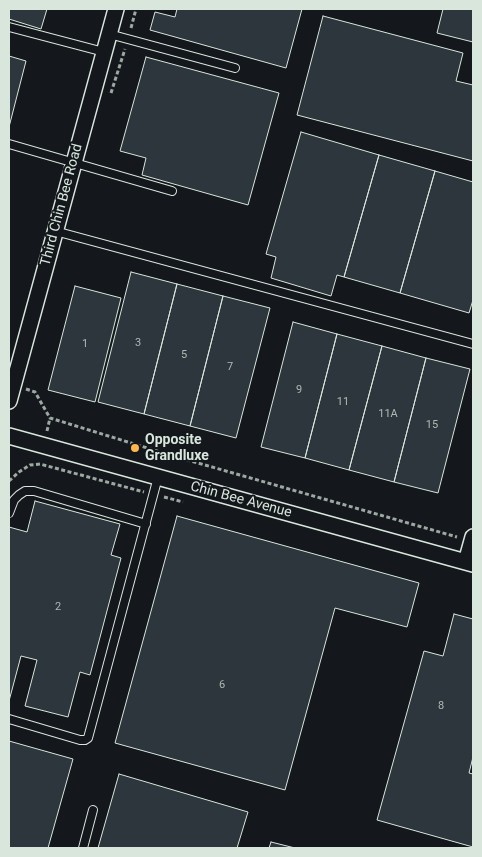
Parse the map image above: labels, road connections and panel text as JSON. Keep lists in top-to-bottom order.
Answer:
{
  "streets": {
    "street": ["Third Chin Bee Road", "Chin Bee Avenue"]
  },
  "places": ["Opposite Grandluxe"],
  "house_numbers": [
    "3",
    "1",
    "5",
    "7",
    "9",
    "11",
    "11A",
    "15",
    "2",
    "6",
    "8"
  ]
}
